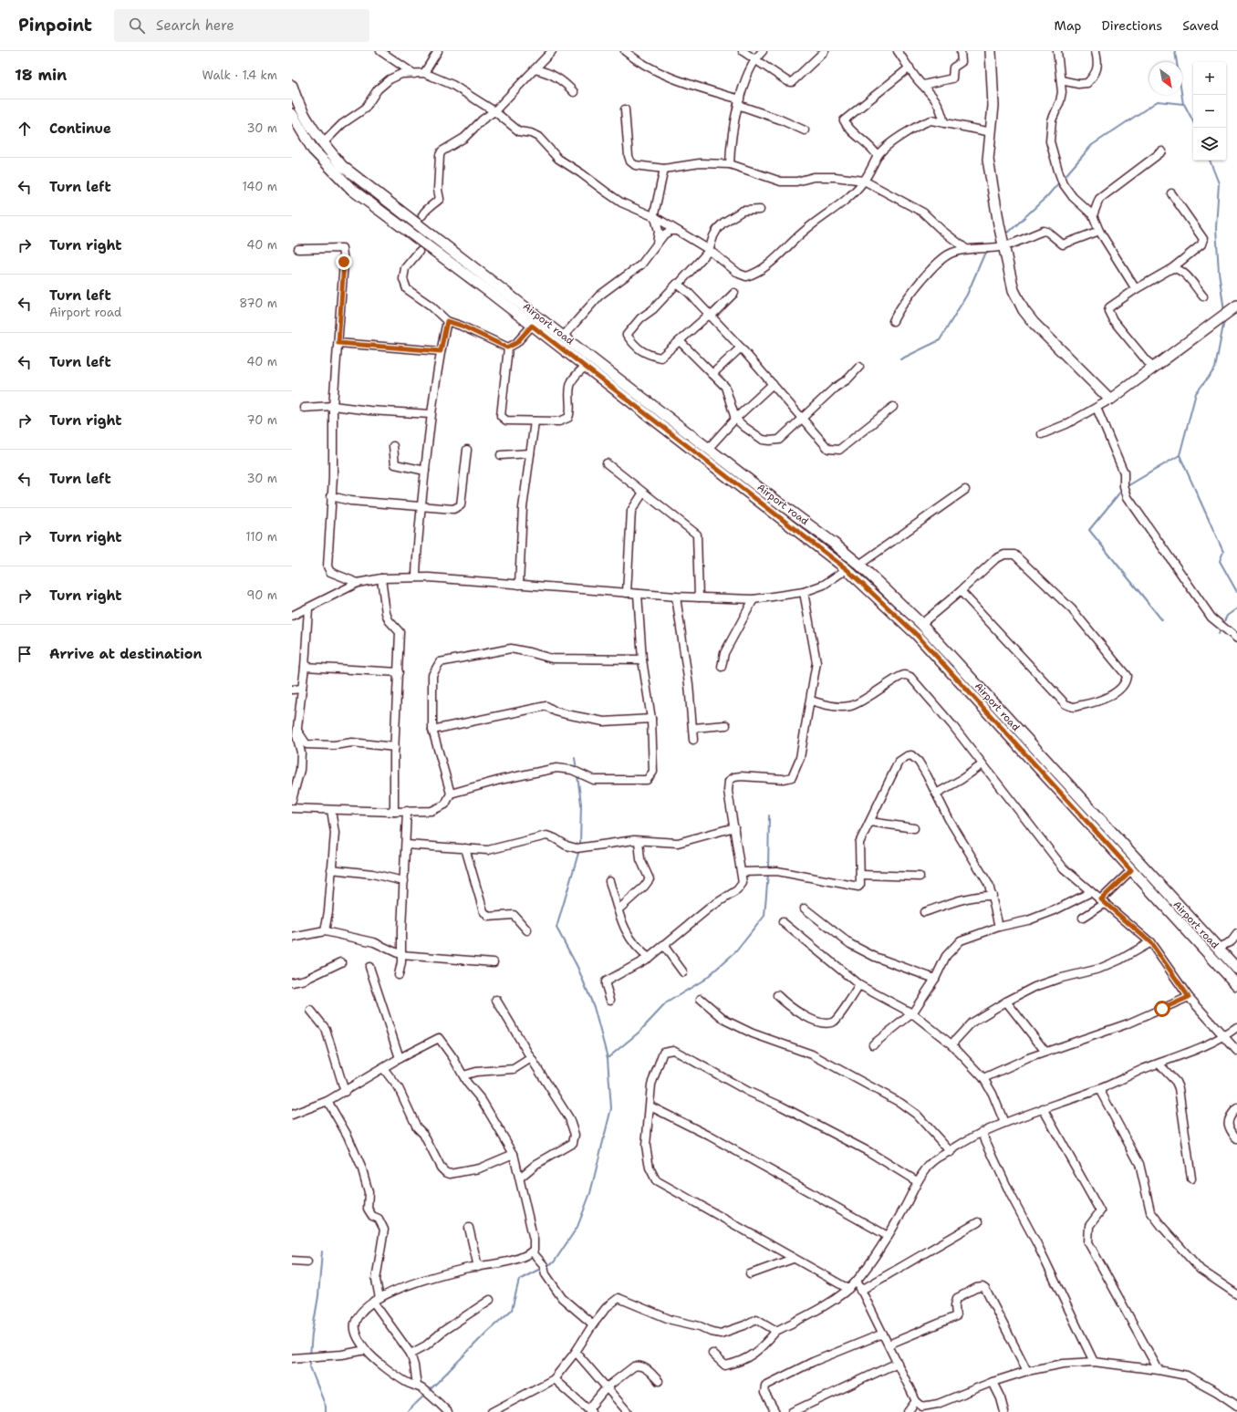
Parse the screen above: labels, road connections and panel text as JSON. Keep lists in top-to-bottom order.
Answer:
{
  "streets": {
    "main road": ["Airport road"]
  },
  "north": "bottom right",
  "page": {
    "header": "Pinpoint",
    "search": "Search here",
    "nav": ["Map", "Directions", "Saved"],
    "heading": ["18 min", "Walk · 1.4 km"],
    "map_buttons": ["+", "−"],
    "list": [
      ["Continue", "30 m"],
      ["Turn left", "140 m"],
      ["Turn right", "40 m"],
      ["Turn left", "Airport road", "870 m"],
      ["Turn left", "40 m"],
      ["Turn right", "70 m"],
      ["Turn left", "30 m"],
      ["Turn right", "110 m"],
      ["Turn right", "90 m"],
      "Arrive at destination"
    ]
  }
}
